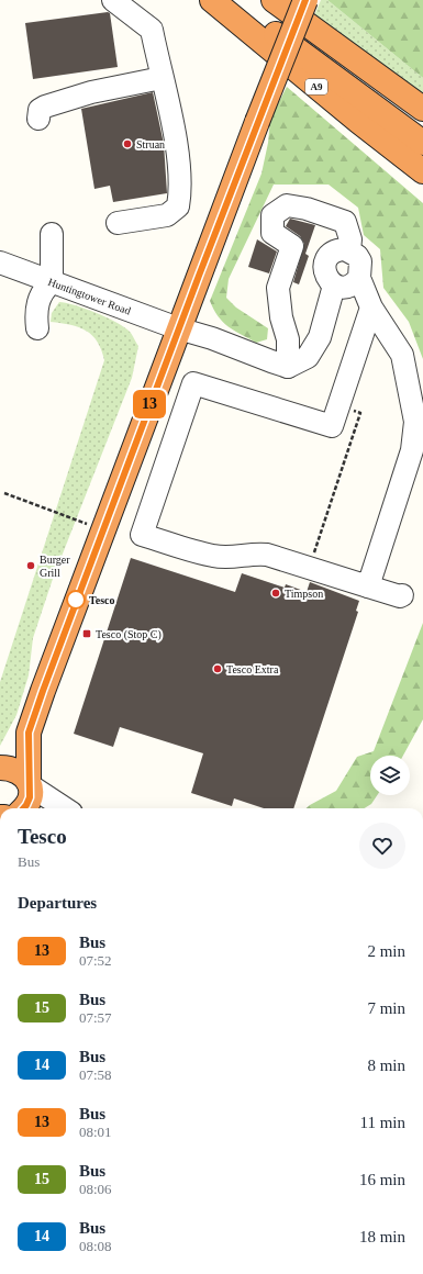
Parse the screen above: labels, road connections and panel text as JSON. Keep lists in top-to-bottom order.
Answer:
{
  "streets": {
    "highway": ["A9"],
    "street": ["Huntingtower Road"]
  },
  "places": {
    "other": [
      "Struan",
      "Burger Grill",
      "Timpson",
      "Tesco",
      "Tesco Extra"
    ],
    "transit": ["Tesco (Stop C)"]
  },
  "lines": ["bus line 13"],
  "page": {
    "on_map": "13",
    "heading": [
      ["Tesco", "Bus"],
      "Departures"
    ],
    "list": [
      {
        "mark": "13",
        "name": "Bus",
        "note": "07:52",
        "value": "2 min"
      },
      {
        "mark": "15",
        "name": "Bus",
        "note": "07:57",
        "value": "7 min"
      },
      {
        "mark": "14",
        "name": "Bus",
        "note": "07:58",
        "value": "8 min"
      },
      {
        "mark": "13",
        "name": "Bus",
        "note": "08:01",
        "value": "11 min"
      },
      {
        "mark": "15",
        "name": "Bus",
        "note": "08:06",
        "value": "16 min"
      },
      {
        "mark": "14",
        "name": "Bus",
        "note": "08:08",
        "value": "18 min"
      }
    ]
  }
}
